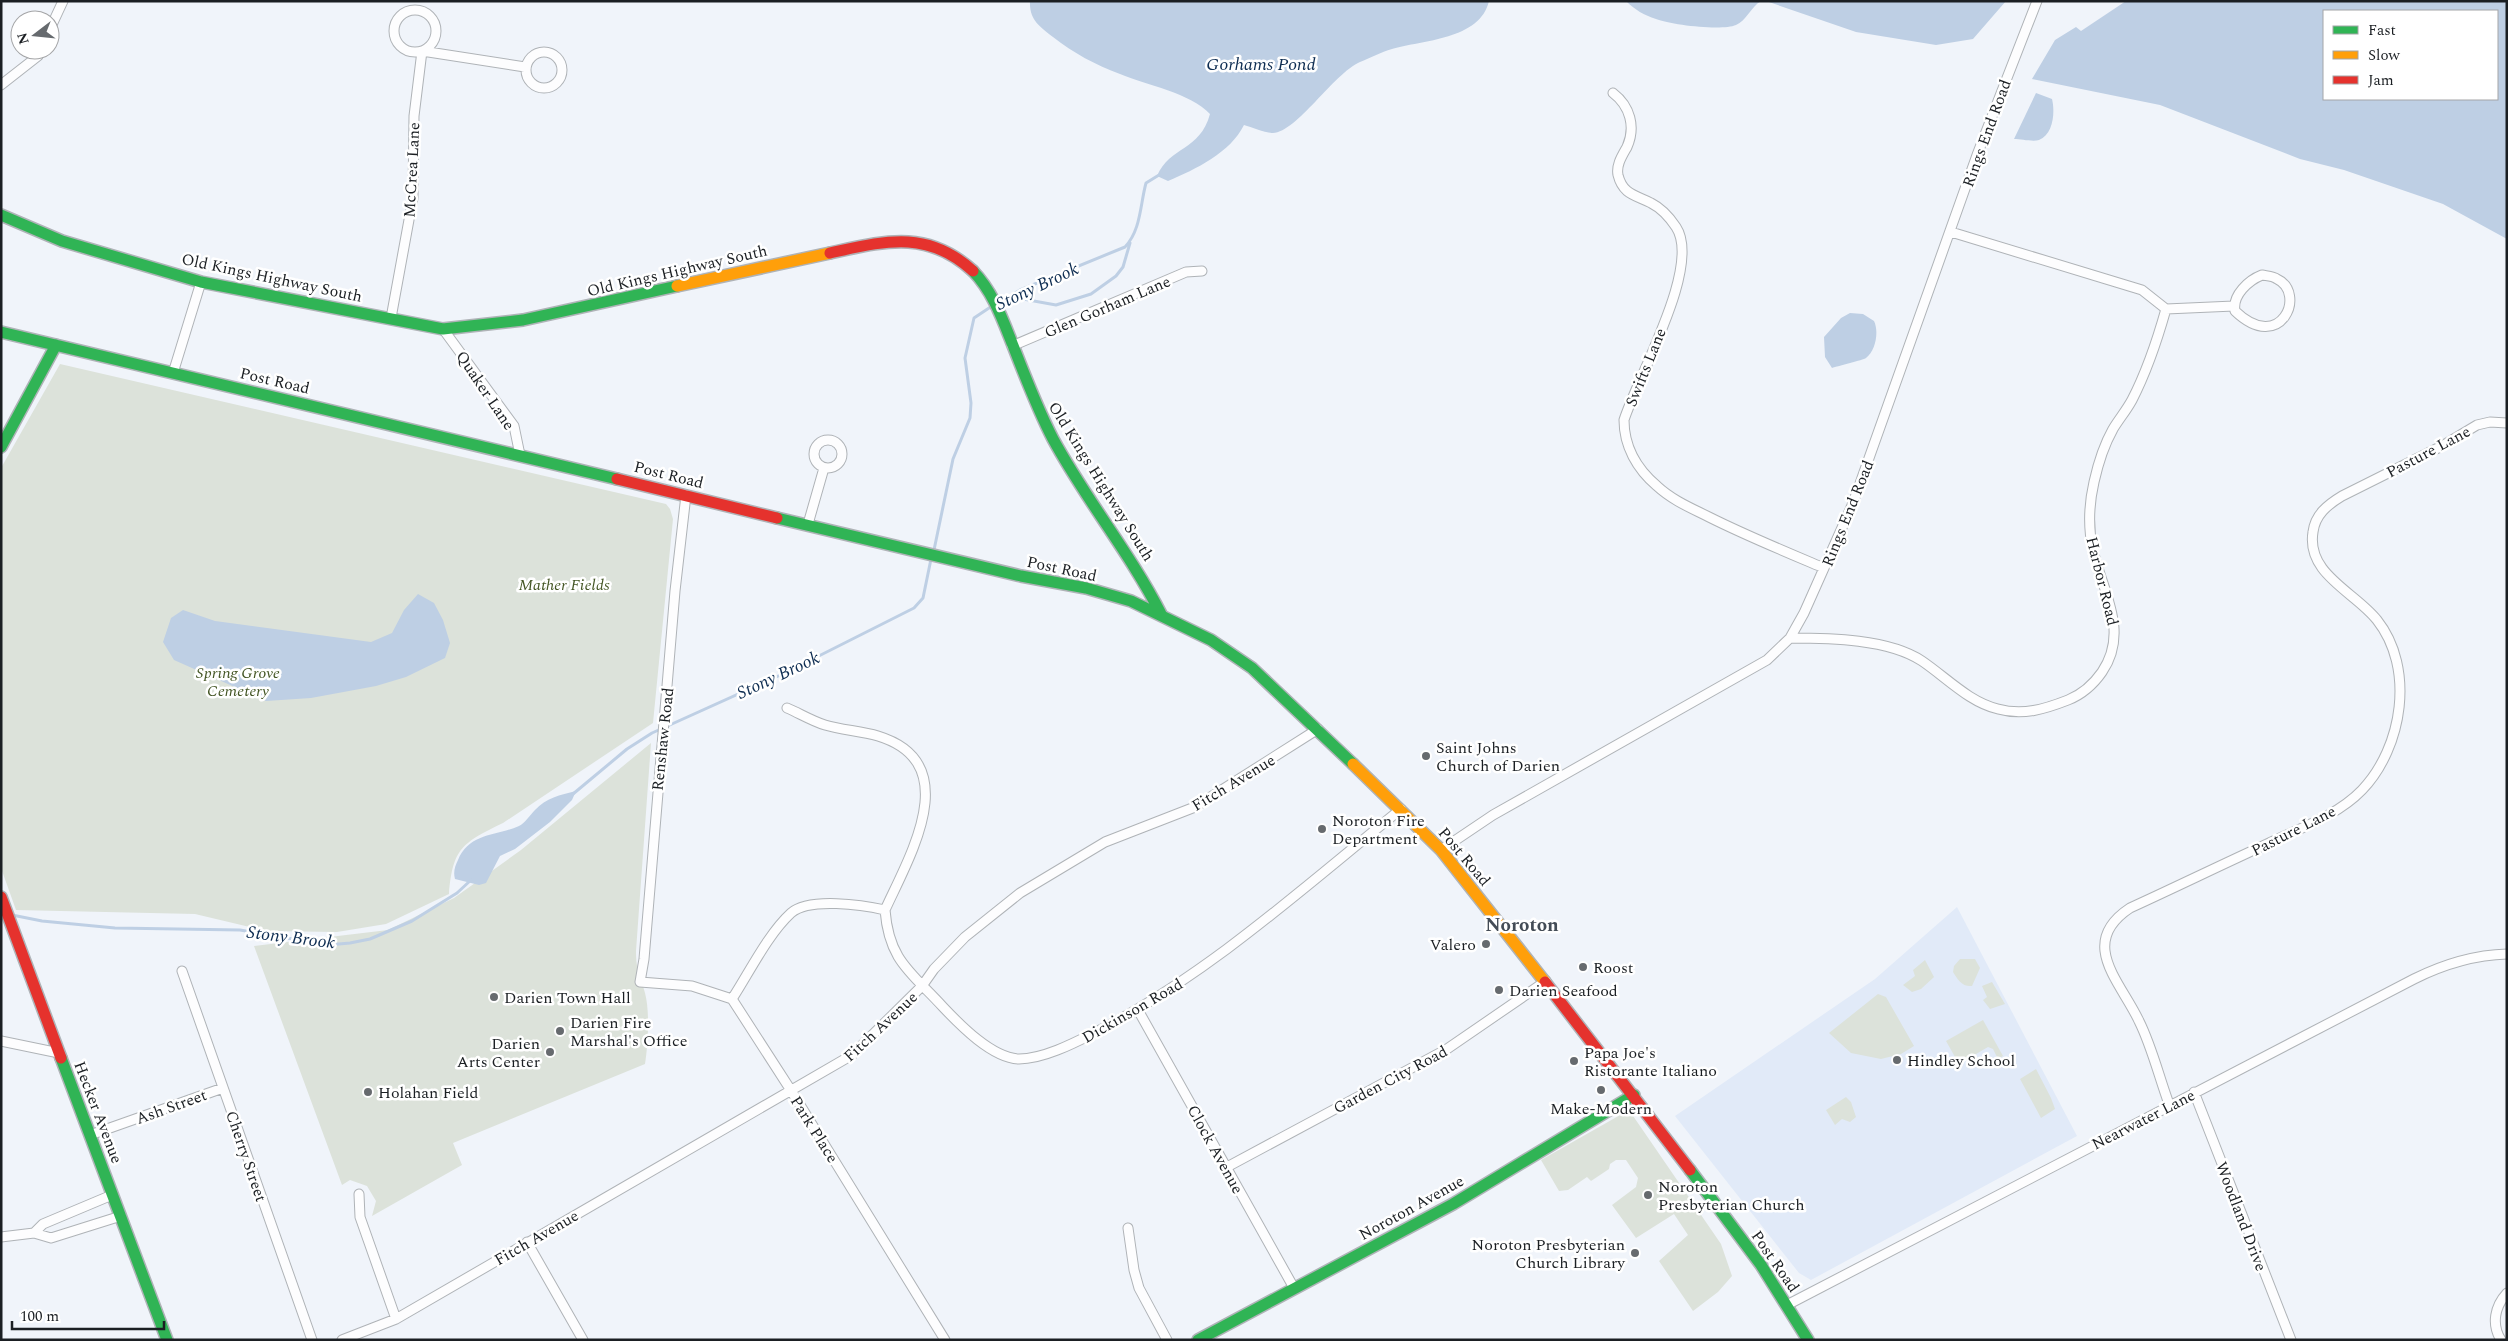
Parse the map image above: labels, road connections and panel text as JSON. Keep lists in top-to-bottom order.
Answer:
{
  "streets": {
    "main road": [
      "Old Kings Highway South",
      "Post Road",
      "Hecker Avenue",
      "Noroton Avenue"
    ],
    "street": [
      "Rings End Road",
      "McCrea Lane",
      "Glen Gorham Lane",
      "Swifts Lane",
      "Quaker Lane",
      "Pasture Lane",
      "Harbor Road",
      "Renshaw Road",
      "Fitch Avenue",
      "Dickinson Road",
      "Garden City Road",
      "Ash Street",
      "Nearwater Lane",
      "Park Place",
      "Clock Avenue",
      "Cherry Street",
      "Woodland Drive"
    ]
  },
  "crossings": [
    ["Rings End Road", "Swifts Lane"],
    ["Rings End Road", "Post Road"],
    ["Rings End Road", "Harbor Road"],
    ["McCrea Lane", "Old Kings Highway South"],
    ["Old Kings Highway South", "Glen Gorham Lane"],
    ["Old Kings Highway South", "Post Road"],
    ["Old Kings Highway South", "Quaker Lane"],
    ["Post Road", "Quaker Lane"],
    ["Post Road", "Renshaw Road"],
    ["Post Road", "Fitch Avenue"],
    ["Post Road", "Dickinson Road"],
    ["Post Road", "Garden City Road"],
    ["Post Road", "Nearwater Lane"],
    ["Post Road", "Noroton Avenue"],
    ["Pasture Lane", "Nearwater Lane"],
    ["Renshaw Road", "Park Place"],
    ["Fitch Avenue", "Dickinson Road"],
    ["Fitch Avenue", "Park Place"],
    ["Dickinson Road", "Clock Avenue"],
    ["Garden City Road", "Clock Avenue"],
    ["Ash Street", "Hecker Avenue"],
    ["Ash Street", "Cherry Street"],
    ["Nearwater Lane", "Woodland Drive"],
    ["Clock Avenue", "Noroton Avenue"]
  ],
  "districts": ["Noroton"],
  "water": ["Gorhams Pond", "Stony Brook"],
  "parks": ["Mather Fields", "Spring Grove Cemetery"],
  "places": [
    "Saint Johns Church of Darien",
    "Noroton Fire Department",
    "Valero",
    "Roost",
    "Darien Seafood",
    "Darien Town Hall",
    "Darien Fire Marshal's Office",
    "Darien Arts Center",
    "Hindley School",
    "Papa Joe's Ristorante Italiano",
    "Make-Modern",
    "Holahan Field",
    "Noroton Presbyterian Church",
    "Noroton Presbyterian Church Library"
  ],
  "legend": ["Fast", "Slow", "Jam"],
  "scale_bar": "100 m",
  "north": "left"
}
